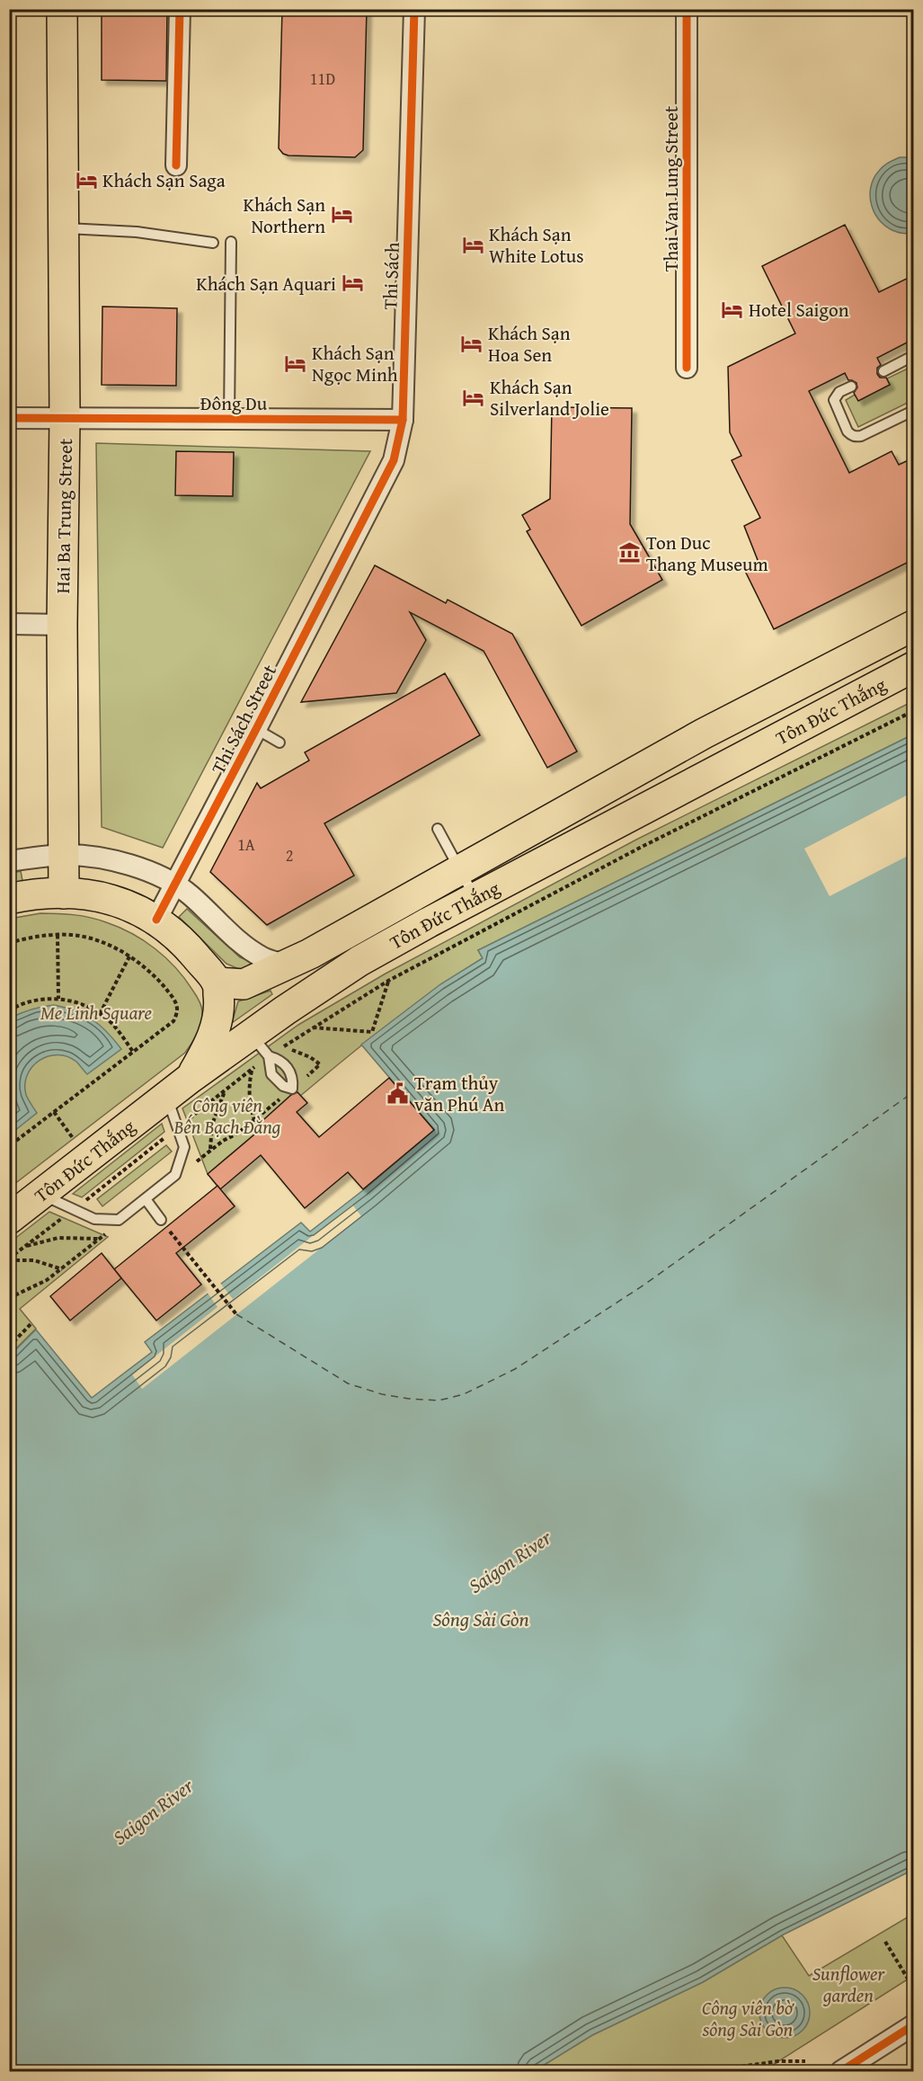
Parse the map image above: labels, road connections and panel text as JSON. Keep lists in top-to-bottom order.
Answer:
{
  "streets": {
    "main road": ["Hai Ba Trung Street", "Tôn Đức Thắng"],
    "street": [
      "Thai Van Lung Street",
      "Thi Sách",
      "Đông Du",
      "Thi Sách Street"
    ]
  },
  "crossings": [
    ["Thi Sách", "Đông Du"],
    ["Thi Sách", "Thi Sách Street"],
    ["Đông Du", "Hai Ba Trung Street"]
  ],
  "water": ["Saigon River", "Sông Sài Gòn"],
  "parks": [
    "Me Linh Square",
    "Công viên Bến Bạch Đằng",
    "Sunflower garden",
    "Công viên bờ sông Sài Gòn"
  ],
  "places": {
    "hotel": [
      "Khách Sạn Saga",
      "Khách Sạn Northern",
      "Khách Sạn White Lotus",
      "Khách Sạn Aquari",
      "Hotel Saigon",
      "Khách Sạn Hoa Sen",
      "Khách Sạn Ngọc Minh",
      "Khách Sạn Silverland Jolie"
    ],
    "museum": ["Ton Duc Thang Museum"],
    "public building": ["Trạm thủy văn Phú An"]
  },
  "house_numbers": ["11D", "1A", "2"]
}
